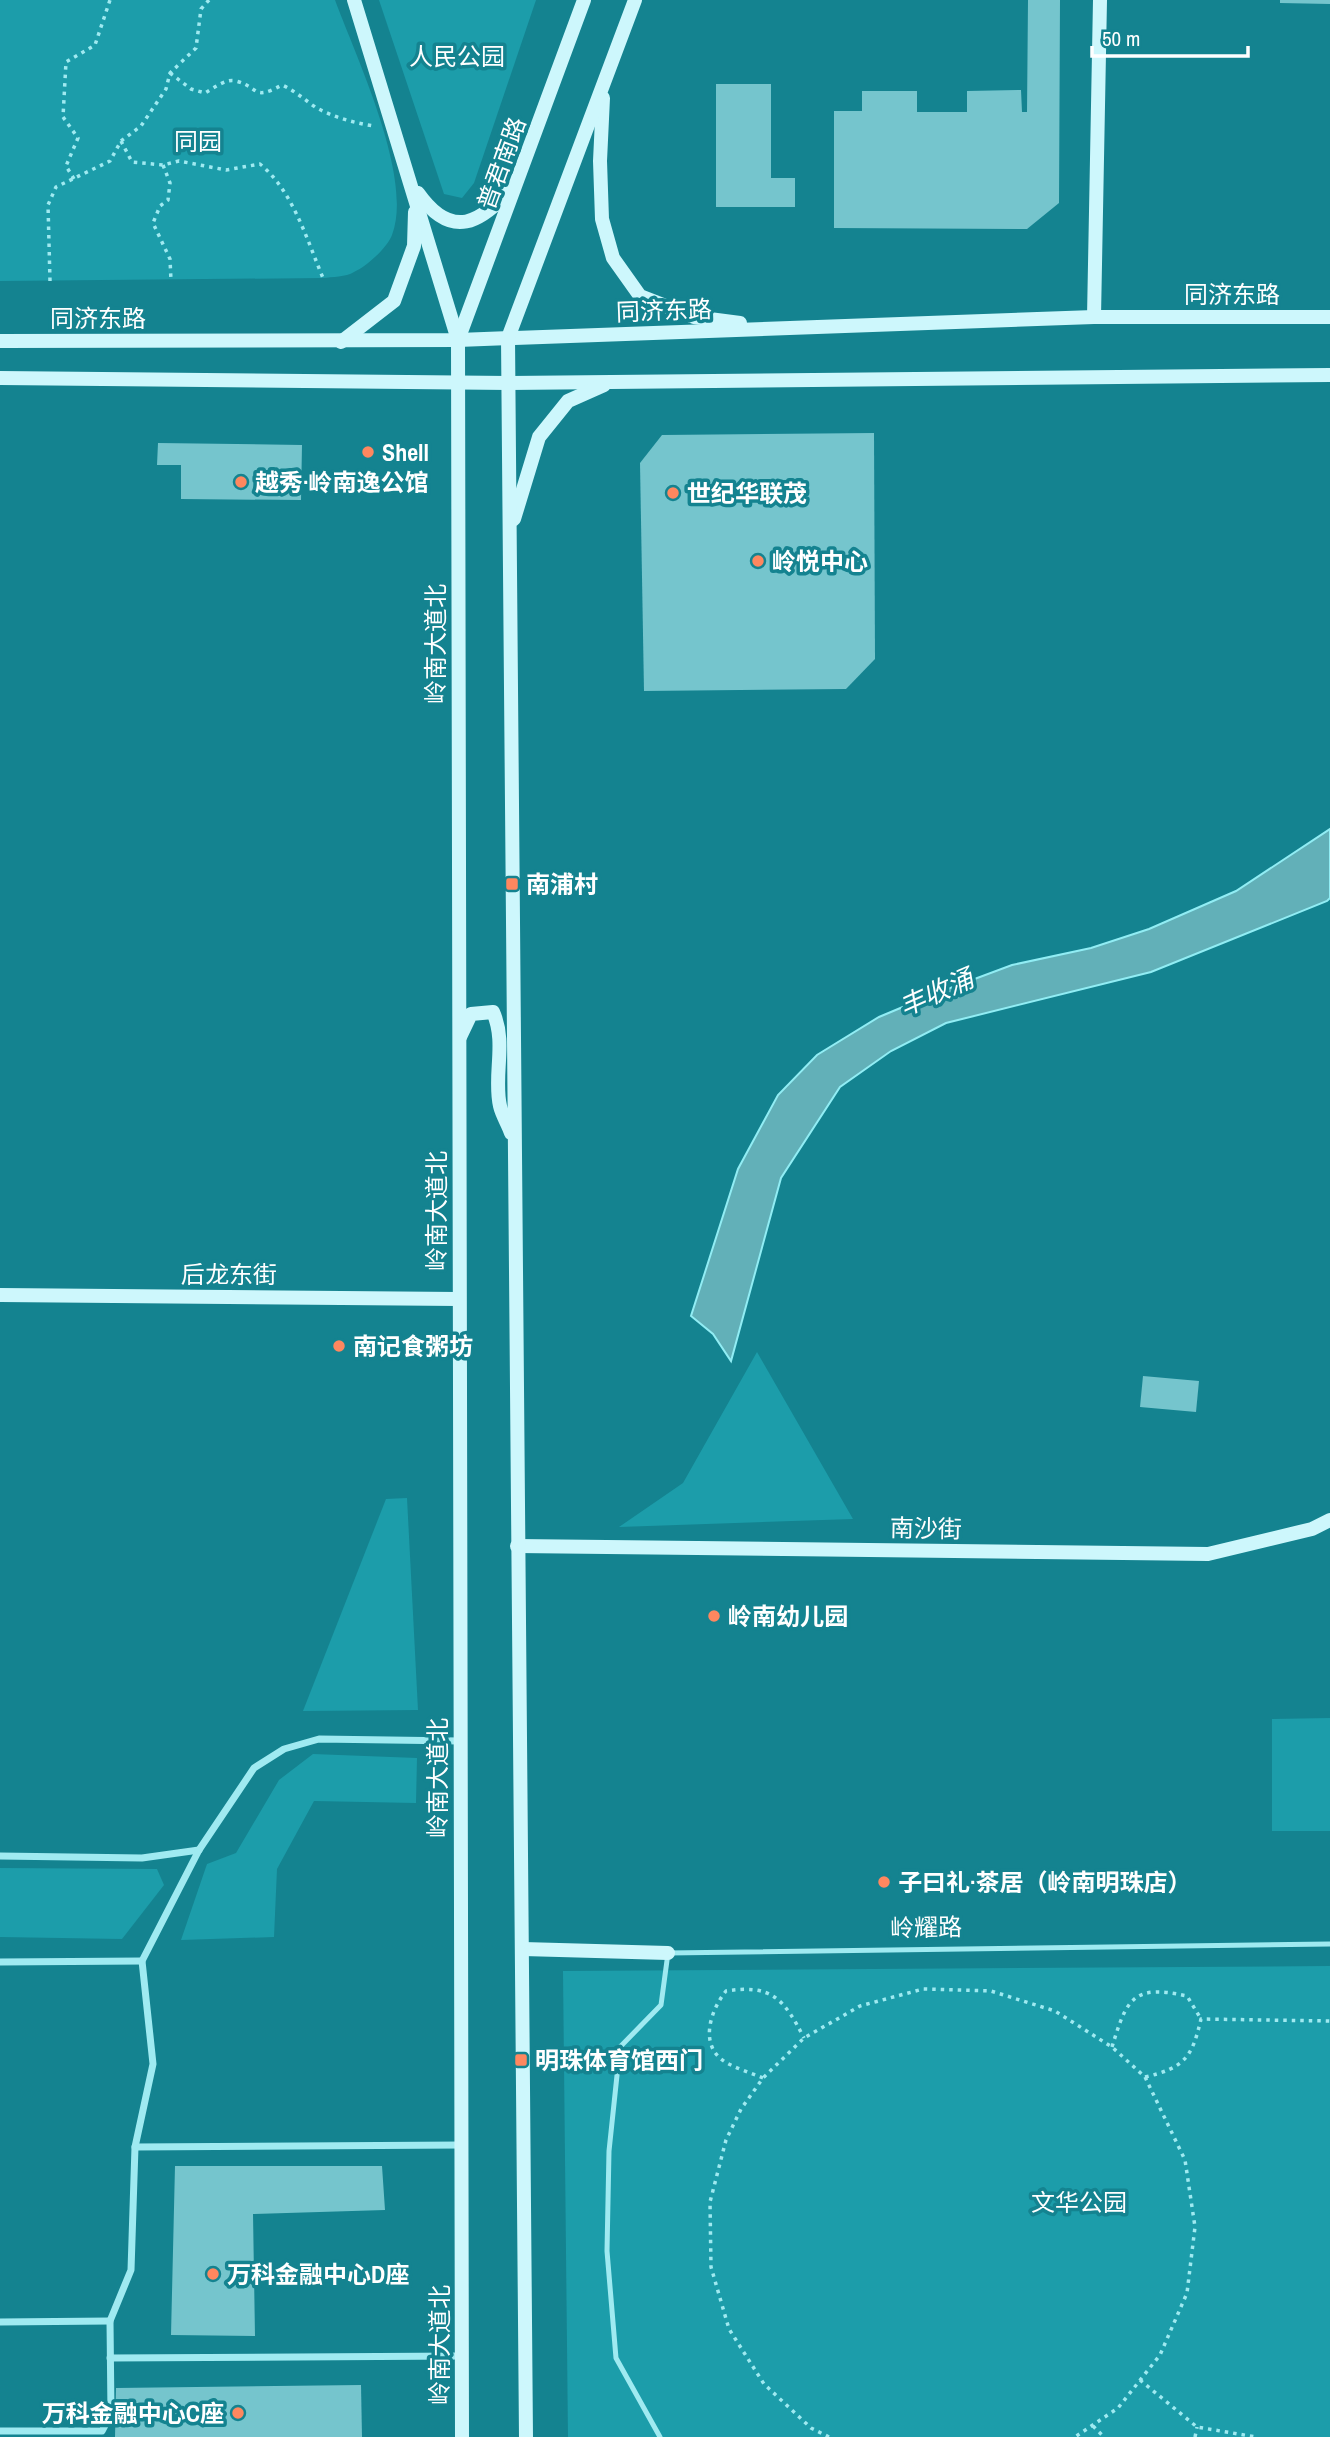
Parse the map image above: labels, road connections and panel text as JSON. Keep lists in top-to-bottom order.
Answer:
{
  "streets": {
    "main road": [
      "普君南路",
      "同济东路",
      "岭南大道北",
      "后龙东街",
      "南沙街",
      "岭耀路"
    ]
  },
  "crossings": [
    ["普君南路", "同济东路"],
    ["普君南路", "岭南大道北"],
    ["同济东路", "岭南大道北"],
    ["岭南大道北", "后龙东街"]
  ],
  "water": ["丰收涌"],
  "parks": ["人民公园", "同园", "文华公园"],
  "places": {
    "other": [
      "Shell",
      "越秀·岭南逸公馆",
      "世纪华联茂",
      "岭悦中心",
      "南记食粥坊",
      "岭南幼儿园",
      "子曰礼·茶居（岭南明珠店）",
      "万科金融中心D座",
      "万科金融中心C座"
    ],
    "transit": ["南浦村", "明珠体育馆西门"]
  },
  "scale_bar": "50 m"
}
